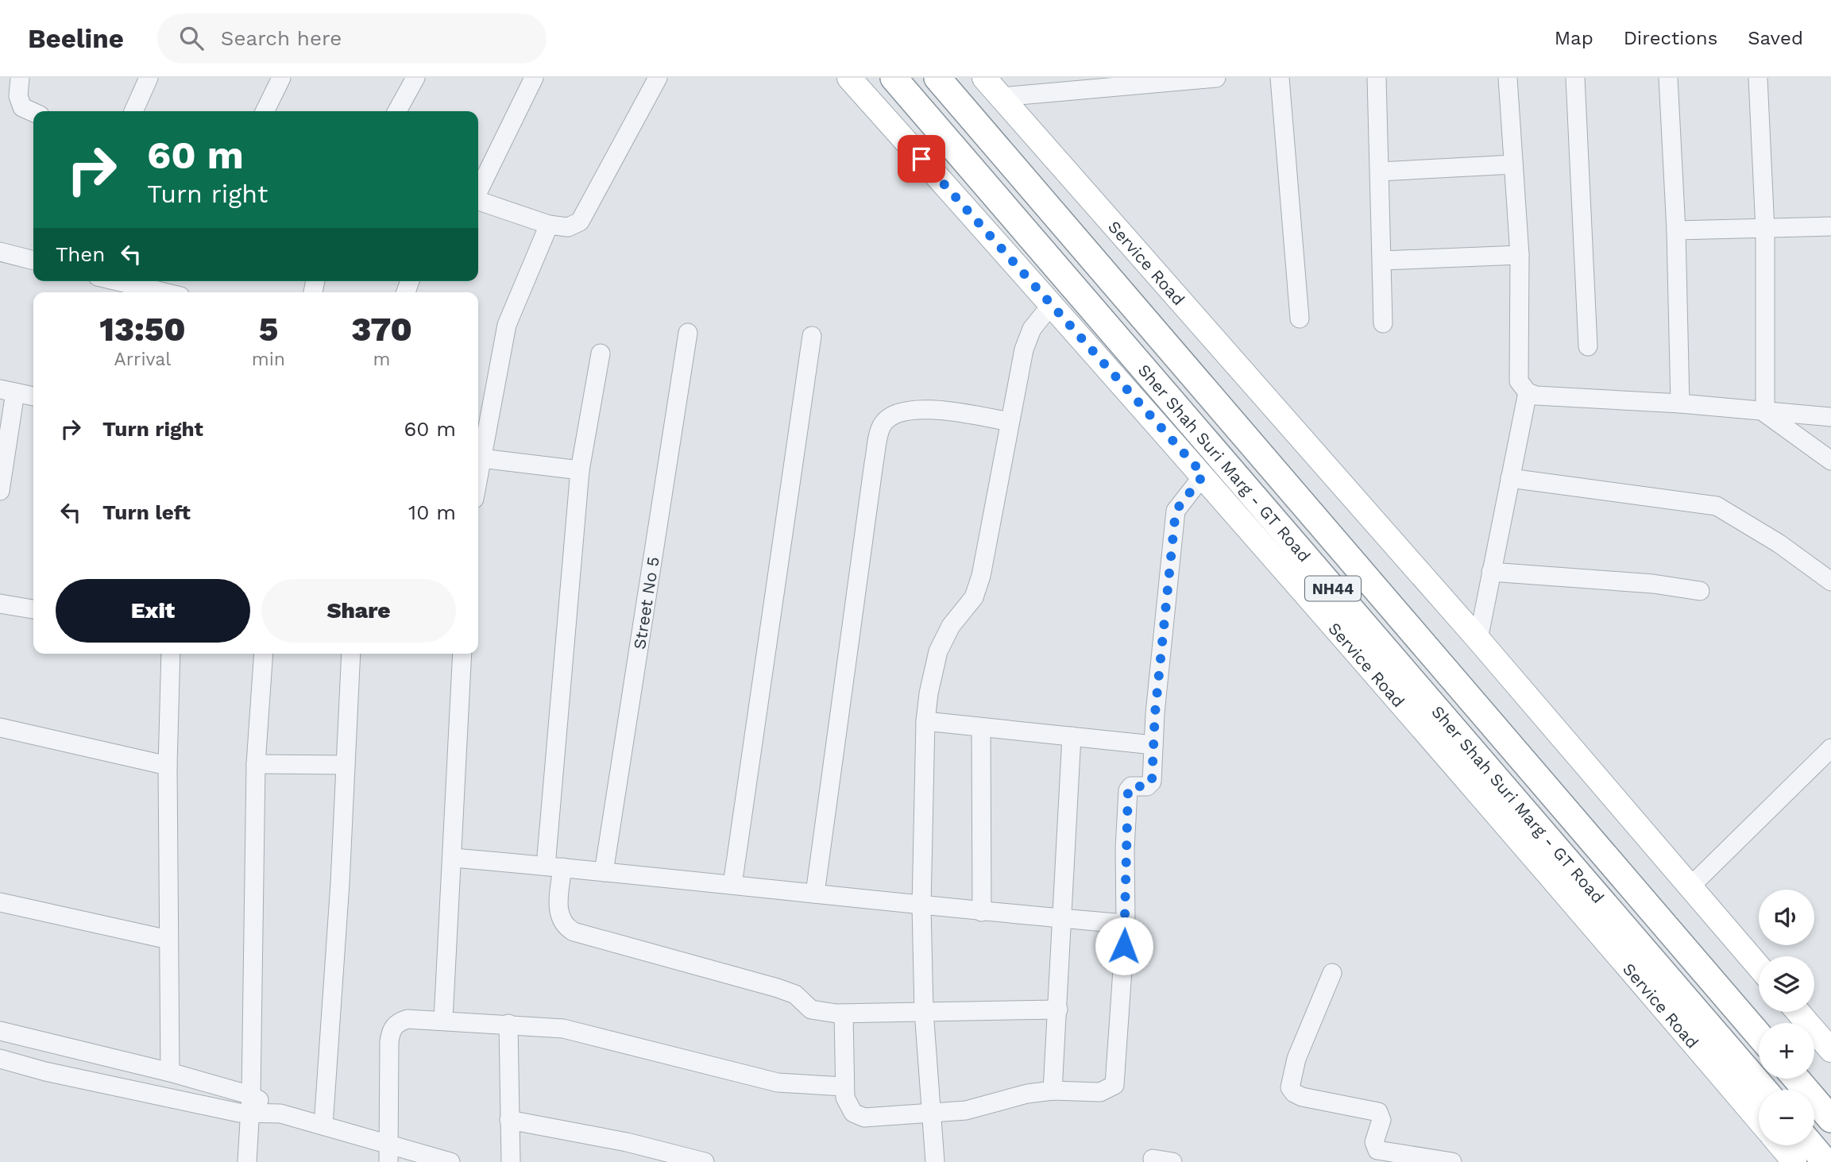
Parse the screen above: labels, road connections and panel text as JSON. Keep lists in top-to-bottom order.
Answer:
{
  "streets": {
    "highway": ["Sher Shah Suri Marg - GT Road", "NH44"],
    "main road": ["Service Road"],
    "street": ["Street No 5"]
  },
  "page": {
    "header": "Beeline",
    "search": "Search here",
    "nav": ["Map", "Directions", "Saved"],
    "turn": ["60 m", "Turn right"],
    "then": "Then",
    "eta": [
      "13:50",
      "Arrival",
      "5",
      "min",
      "370",
      "m"
    ],
    "list": [
      {
        "name": "Turn right",
        "value": "60 m"
      },
      {
        "name": "Turn left",
        "value": "10 m"
      }
    ],
    "buttons": ["Exit", "Share"],
    "map_buttons": ["+", "−"]
  }
}
